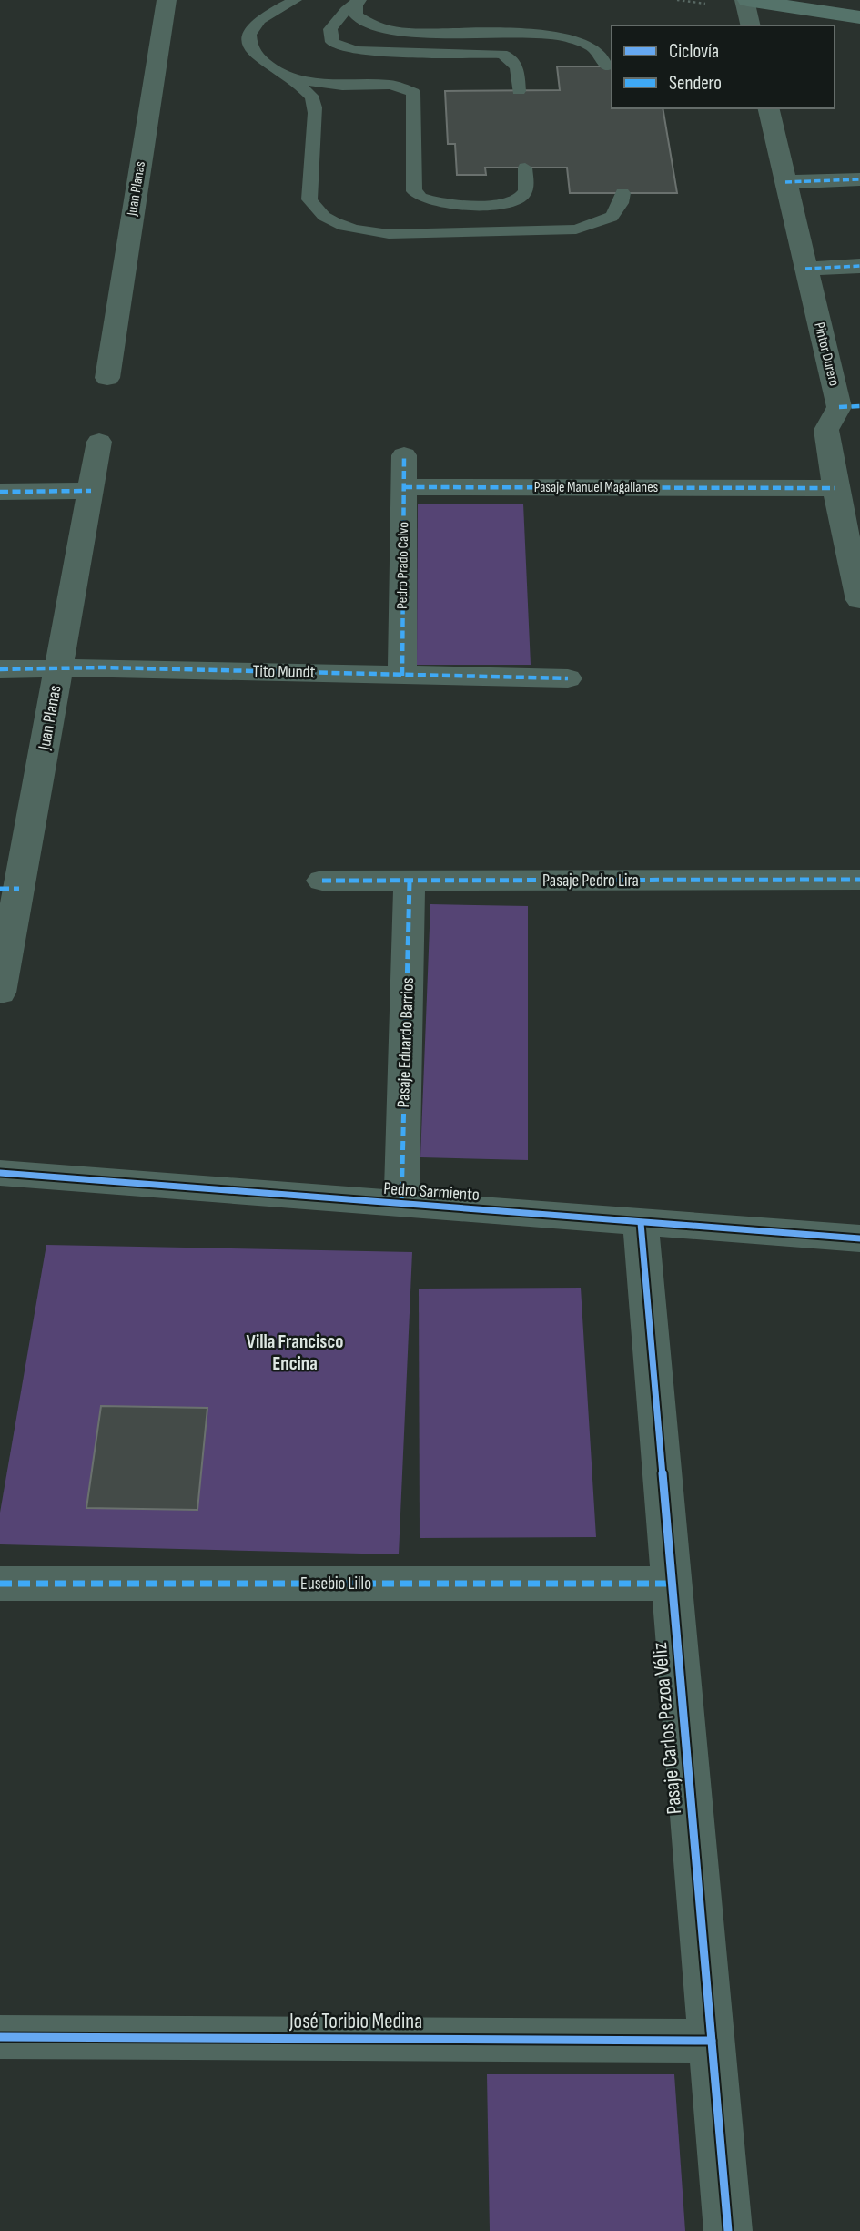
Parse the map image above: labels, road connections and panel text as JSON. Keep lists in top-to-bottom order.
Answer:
{
  "streets": {
    "street": [
      "Juan Planas",
      "Pintor Durero",
      "Pasaje Manuel Magallanes",
      "Pedro Prado Calvo",
      "Tito Mundt",
      "Pasaje Pedro Lira",
      "Pasaje Eduardo Barrios",
      "Pedro Sarmiento",
      "Eusebio Lillo",
      "Pasaje Carlos Pezoa Véliz",
      "José Toribio Medina"
    ]
  },
  "crossings": [
    ["Juan Planas", "Tito Mundt"],
    ["Pintor Durero", "Pasaje Manuel Magallanes"],
    ["Pasaje Manuel Magallanes", "Pedro Prado Calvo"],
    ["Pedro Prado Calvo", "Tito Mundt"],
    ["Pasaje Pedro Lira", "Pasaje Eduardo Barrios"],
    ["Pasaje Eduardo Barrios", "Pedro Sarmiento"],
    ["Pedro Sarmiento", "Pasaje Carlos Pezoa Véliz"],
    ["Eusebio Lillo", "Pasaje Carlos Pezoa Véliz"],
    ["Pasaje Carlos Pezoa Véliz", "José Toribio Medina"]
  ],
  "districts": ["Villa Francisco Encina"],
  "legend": ["Ciclovía", "Sendero"]
}
